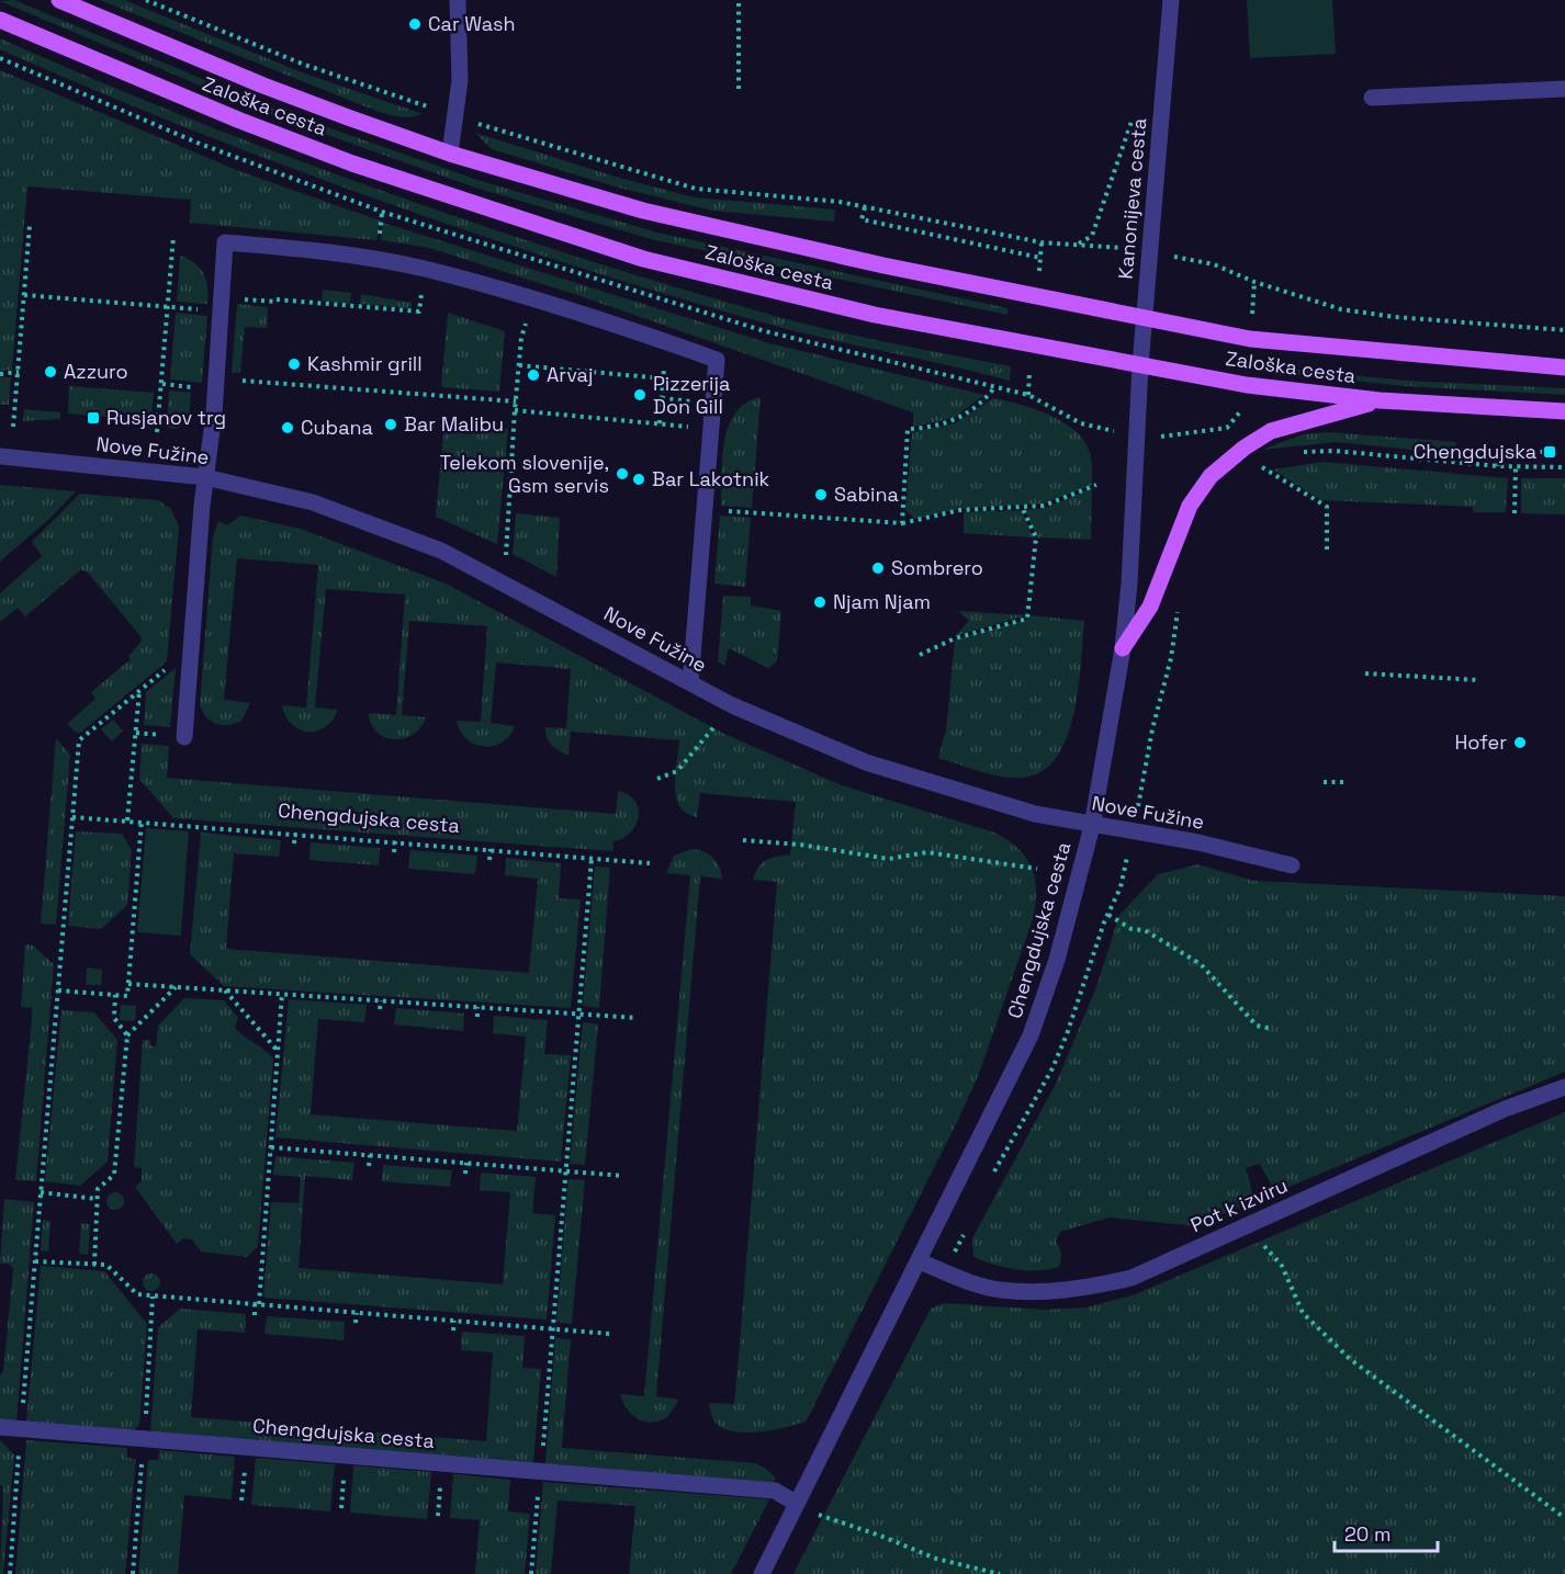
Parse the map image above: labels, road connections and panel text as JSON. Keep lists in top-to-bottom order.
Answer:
{
  "streets": {
    "main road": ["Zaloška cesta"],
    "street": [
      "Kanonijeva cesta",
      "Nove Fužine",
      "Chengdujska cesta",
      "Pot k izviru"
    ]
  },
  "crossings": [
    ["Zaloška cesta", "Kanonijeva cesta"],
    ["Zaloška cesta", "Chengdujska cesta"],
    ["Kanonijeva cesta", "Chengdujska cesta"],
    ["Nove Fužine", "Chengdujska cesta"],
    ["Chengdujska cesta", "Pot k izviru"]
  ],
  "places": {
    "other": [
      "Car Wash",
      "Kashmir grill",
      "Azzuro",
      "Arvaj",
      "Pizzerija Don Gill",
      "Bar Malibu",
      "Cubana",
      "Telekom slovenije, Gsm servis",
      "Bar Lakotnik",
      "Sabina",
      "Sombrero",
      "Njam Njam",
      "Hofer"
    ],
    "transit": ["Rusjanov trg", "Chengdujska"]
  },
  "scale_bar": "20 m"
}
